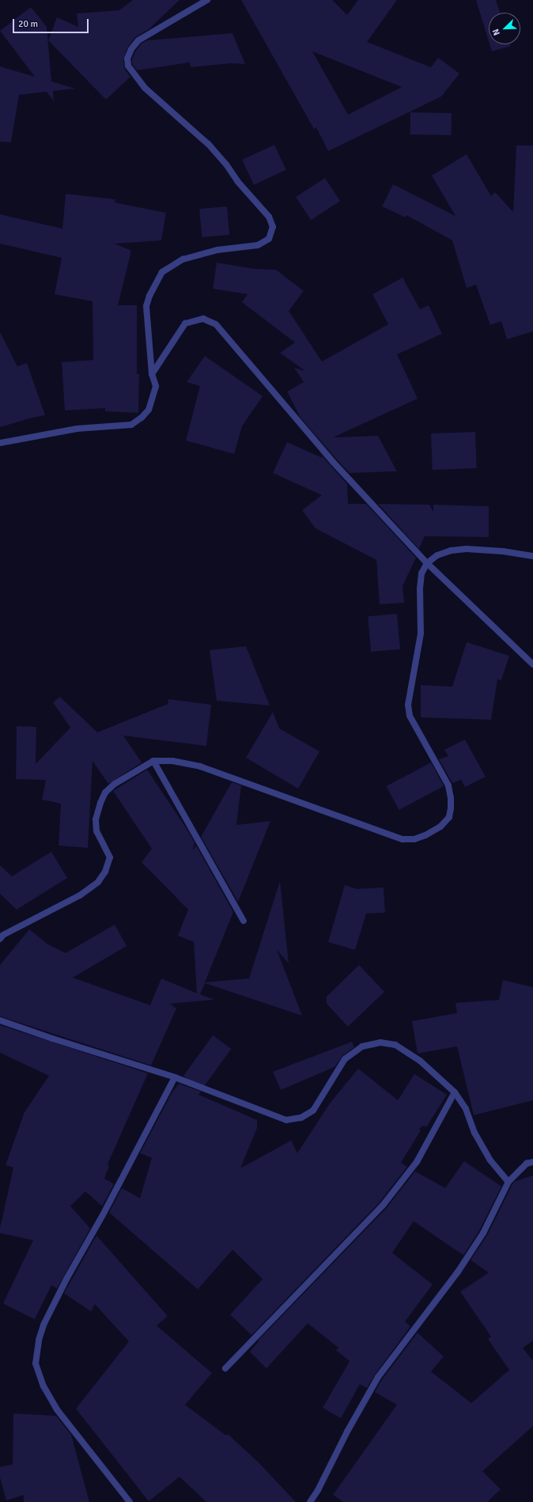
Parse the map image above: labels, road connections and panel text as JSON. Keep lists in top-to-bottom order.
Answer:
{
  "scale_bar": "20 m",
  "north": "bottom left"
}
